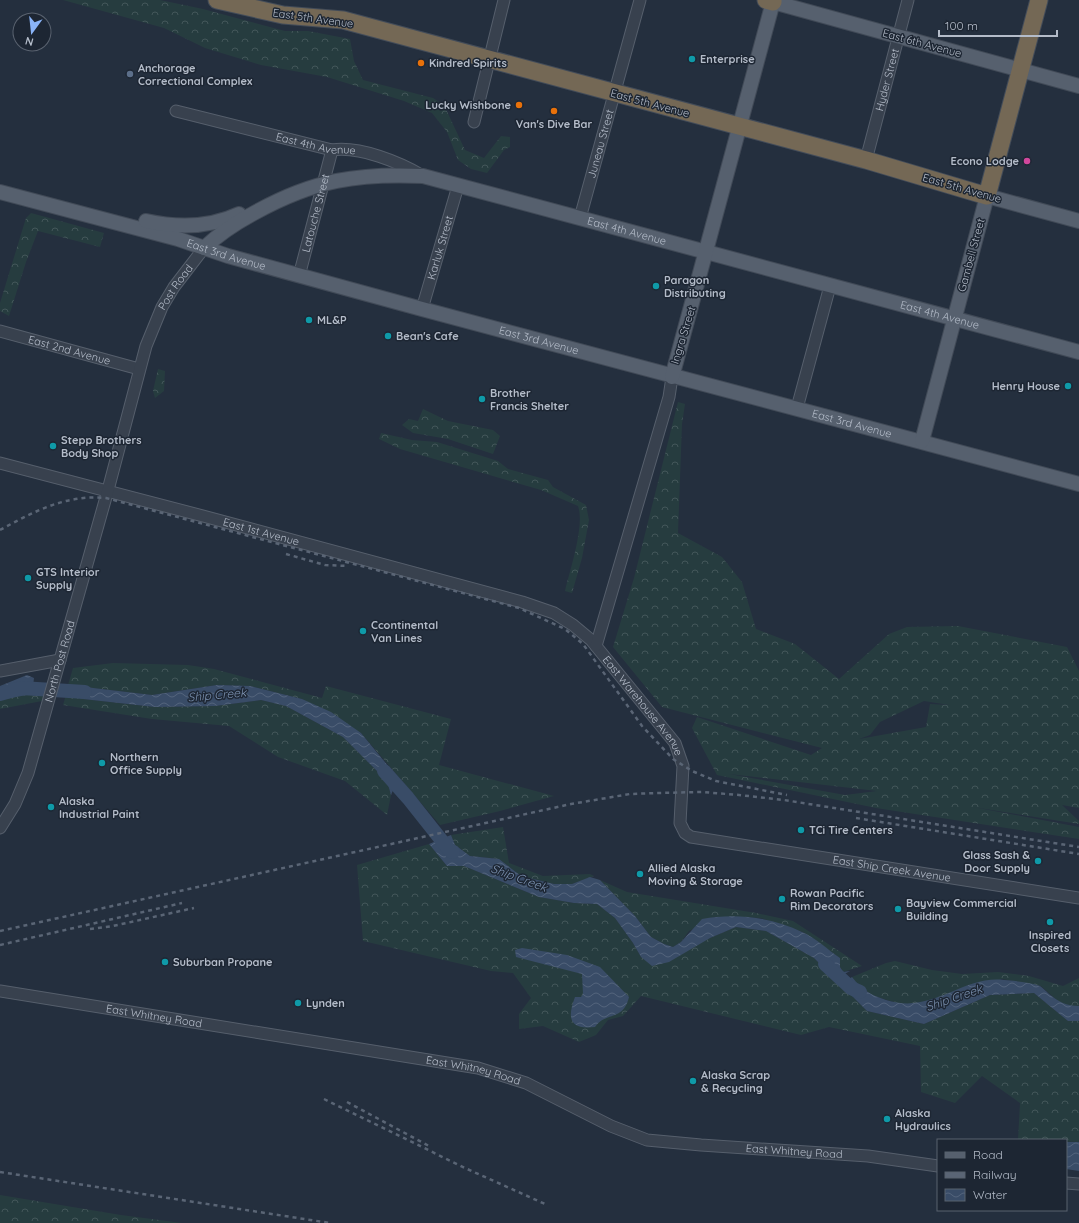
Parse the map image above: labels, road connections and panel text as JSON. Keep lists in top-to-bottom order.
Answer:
{
  "streets": {
    "highway": ["East 5th Avenue", "Gambell Street"],
    "main road": [
      "East 6th Avenue",
      "East 4th Avenue",
      "East 3rd Avenue",
      "Post Road",
      "Ingra Street"
    ],
    "street": [
      "Hyder Street",
      "Juneau Street",
      "Latouche Street",
      "Karluk Street",
      "East 2nd Avenue",
      "East 1st Avenue",
      "North Post Road",
      "East Warehouse Avenue",
      "East Ship Creek Avenue",
      "East Whitney Road"
    ]
  },
  "crossings": [
    ["East 5th Avenue", "Hyder Street"],
    ["East 5th Avenue", "Juneau Street"],
    ["East 5th Avenue", "Gambell Street"],
    ["East 5th Avenue", "Ingra Street"],
    ["East 6th Avenue", "Hyder Street"],
    ["East 6th Avenue", "Gambell Street"],
    ["East 6th Avenue", "Ingra Street"],
    ["East 4th Avenue", "Juneau Street"],
    ["East 4th Avenue", "Latouche Street"],
    ["East 4th Avenue", "Karluk Street"],
    ["East 4th Avenue", "Gambell Street"],
    ["East 4th Avenue", "Post Road"],
    ["East 4th Avenue", "Ingra Street"],
    ["Latouche Street", "East 3rd Avenue"],
    ["Latouche Street", "Post Road"],
    ["Karluk Street", "East 3rd Avenue"],
    ["East 3rd Avenue", "Gambell Street"],
    ["East 3rd Avenue", "Post Road"],
    ["East 3rd Avenue", "Ingra Street"],
    ["Post Road", "East 2nd Avenue"],
    ["Post Road", "East 1st Avenue"],
    ["Post Road", "North Post Road"],
    ["Ingra Street", "East Warehouse Avenue"],
    ["East 1st Avenue", "North Post Road"],
    ["East 1st Avenue", "East Warehouse Avenue"],
    ["East Warehouse Avenue", "East Ship Creek Avenue"]
  ],
  "water": ["Ship Creek"],
  "places": [
    "Enterprise",
    "Kindred Spirits",
    "Anchorage Correctional Complex",
    "Lucky Wishbone",
    "Van's Dive Bar",
    "Econo Lodge",
    "Paragon Distributing",
    "ML&P",
    "Bean's Cafe",
    "Henry House",
    "Brother Francis Shelter",
    "Stepp Brothers Body Shop",
    "GTS Interior Supply",
    "Ccontinental Van Lines",
    "Northern Office Supply",
    "Alaska Industrial Paint",
    "TCi Tire Centers",
    "Glass Sash & Door Supply",
    "Allied Alaska Moving & Storage",
    "Rowan Pacific Rim Decorators",
    "Bayview Commercial Building",
    "Inspired Closets",
    "Suburban Propane",
    "Lynden",
    "Alaska Scrap & Recycling",
    "Alaska Hydraulics"
  ],
  "legend": ["Road", "Railway", "Water"],
  "scale_bar": "100 m",
  "north": "bottom"
}
